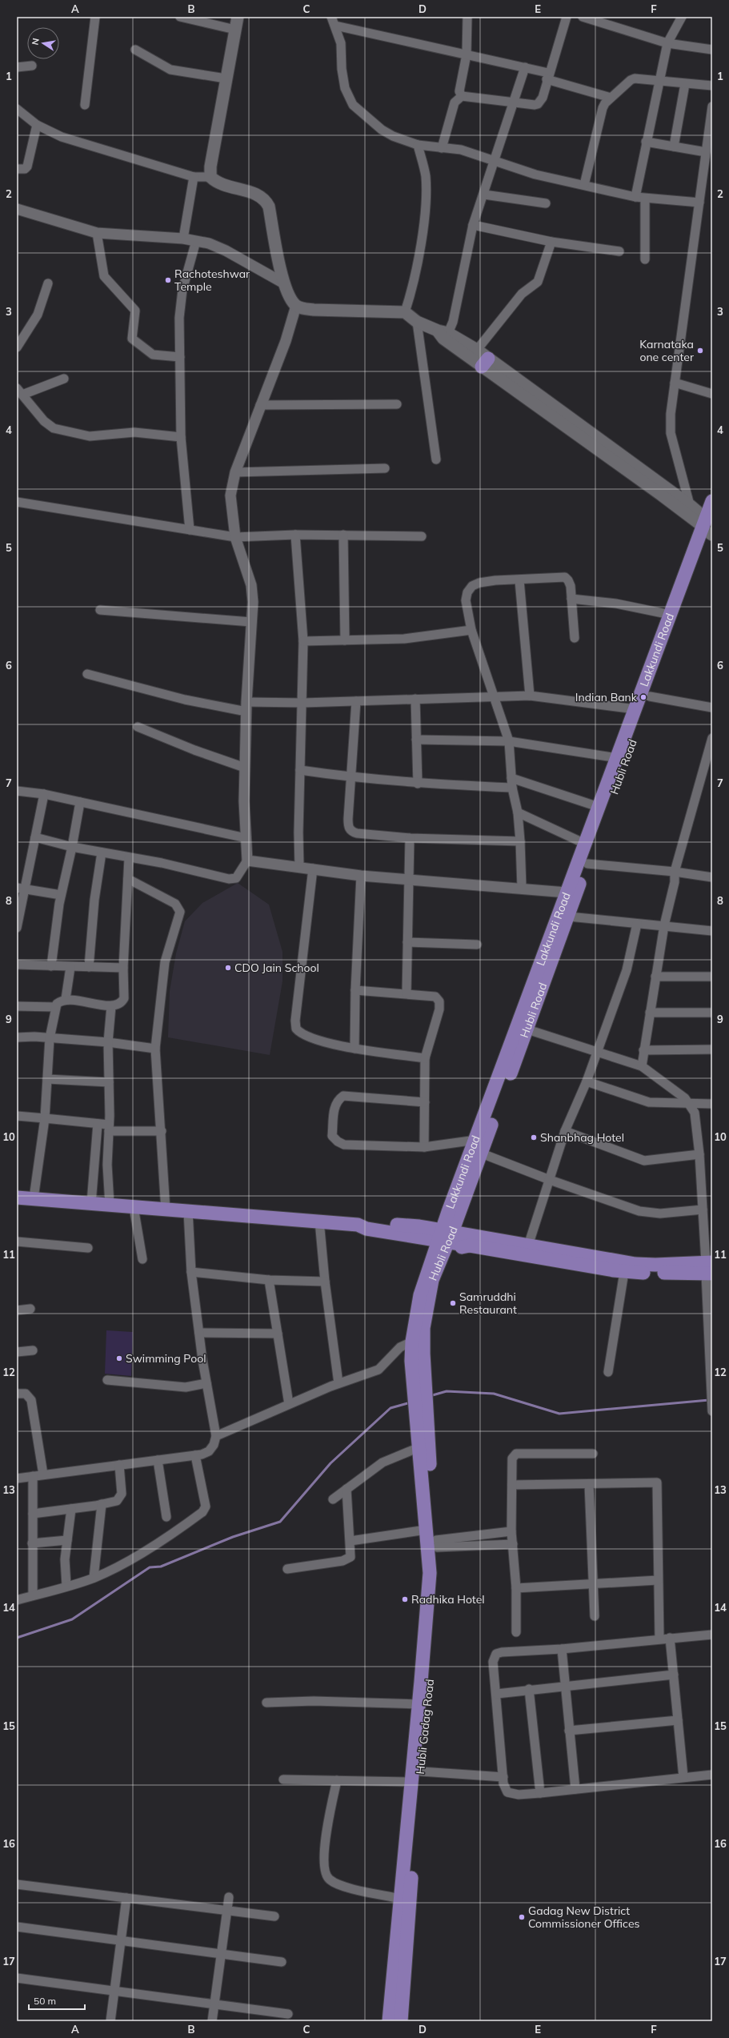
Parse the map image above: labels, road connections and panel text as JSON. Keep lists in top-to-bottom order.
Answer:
{
  "streets": {
    "main road": ["Lakkundi Road", "Hubli Road", "Hubli Gadag Road"]
  },
  "crossings": [
    ["Lakkundi Road", "Hubli Road"],
    ["Hubli Road", "Hubli Gadag Road"]
  ],
  "places": [
    "Rachoteshwar Temple",
    "Karnataka one center",
    "Indian Bank",
    "CDO Jain School",
    "Shanbhag Hotel",
    "Samruddhi Restaurant",
    "Swimming Pool",
    "Radhika Hotel",
    "Gadag New District Commissioner Offices"
  ],
  "scale_bar": "50 m",
  "north": "left",
  "grid": {
    "columns": [
      "A",
      "B",
      "C",
      "D",
      "E",
      "F"
    ],
    "rows": [
      "1",
      "2",
      "3",
      "4",
      "5",
      "6",
      "7",
      "8",
      "9",
      "10",
      "11",
      "12",
      "13",
      "14",
      "15",
      "16",
      "17"
    ]
  }
}
